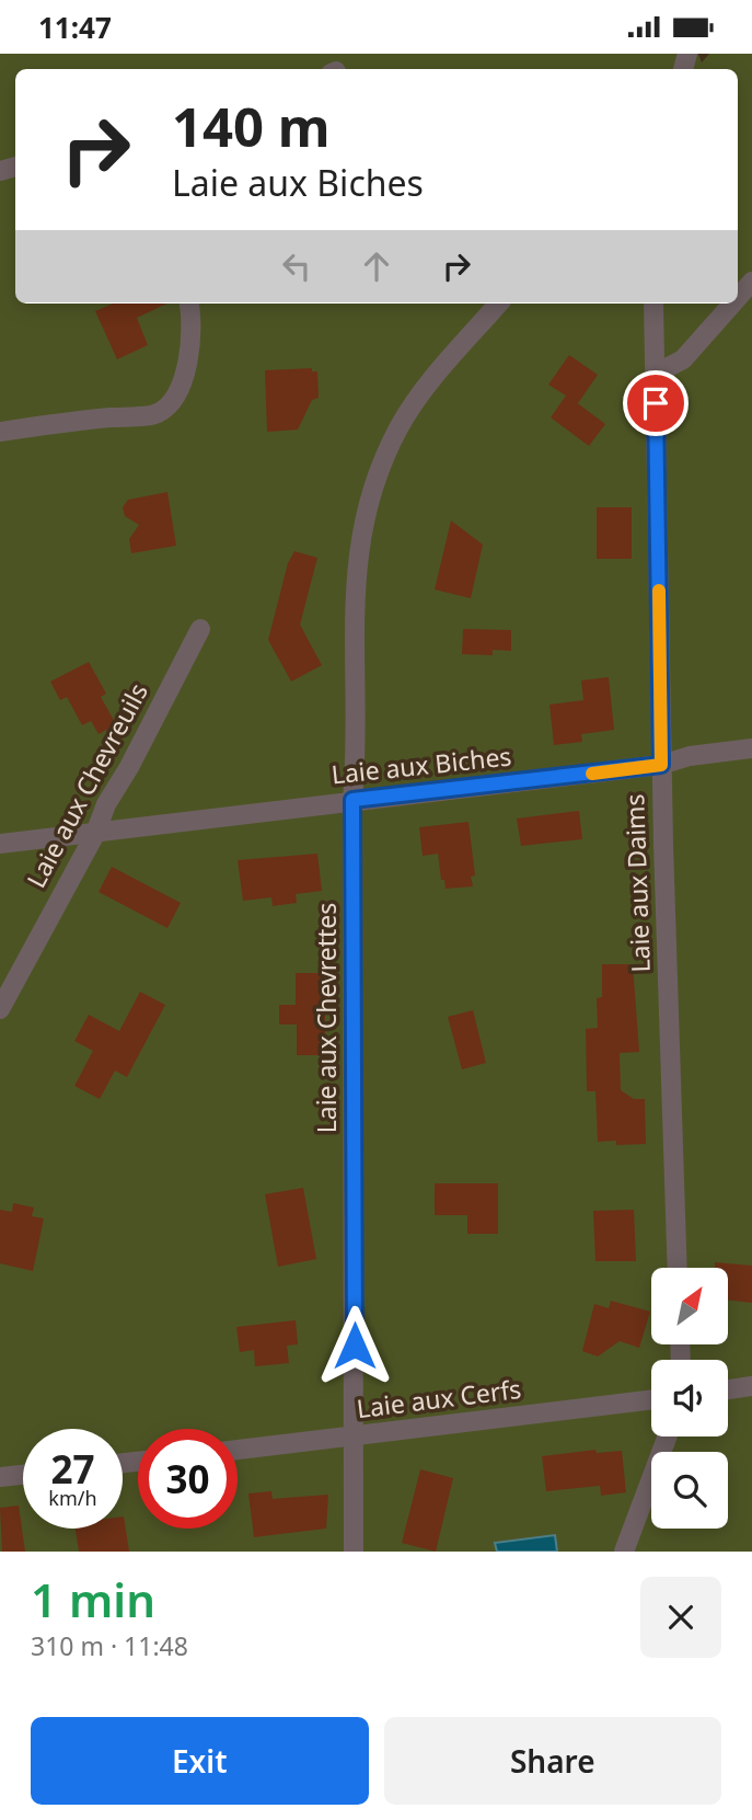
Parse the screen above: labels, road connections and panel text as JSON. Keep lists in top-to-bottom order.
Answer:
{
  "streets": {
    "street": [
      "Laie aux Biches",
      "Laie aux Chevreuils",
      "Laie aux Daims",
      "Laie aux Chevrettes",
      "Laie aux Cerfs"
    ]
  },
  "crossings": [
    ["Laie aux Biches", "Laie aux Chevreuils"],
    ["Laie aux Biches", "Laie aux Daims"],
    ["Laie aux Biches", "Laie aux Chevrettes"],
    ["Laie aux Chevrettes", "Laie aux Cerfs"]
  ],
  "north": "top right",
  "page": {
    "status": "11:47",
    "turn": ["140 m", "Laie aux Biches"],
    "speed": "27 km/h",
    "limit": "30",
    "heading": ["1 min", "310 m · 11:48"],
    "buttons": ["Exit", "Share"]
  }
}
